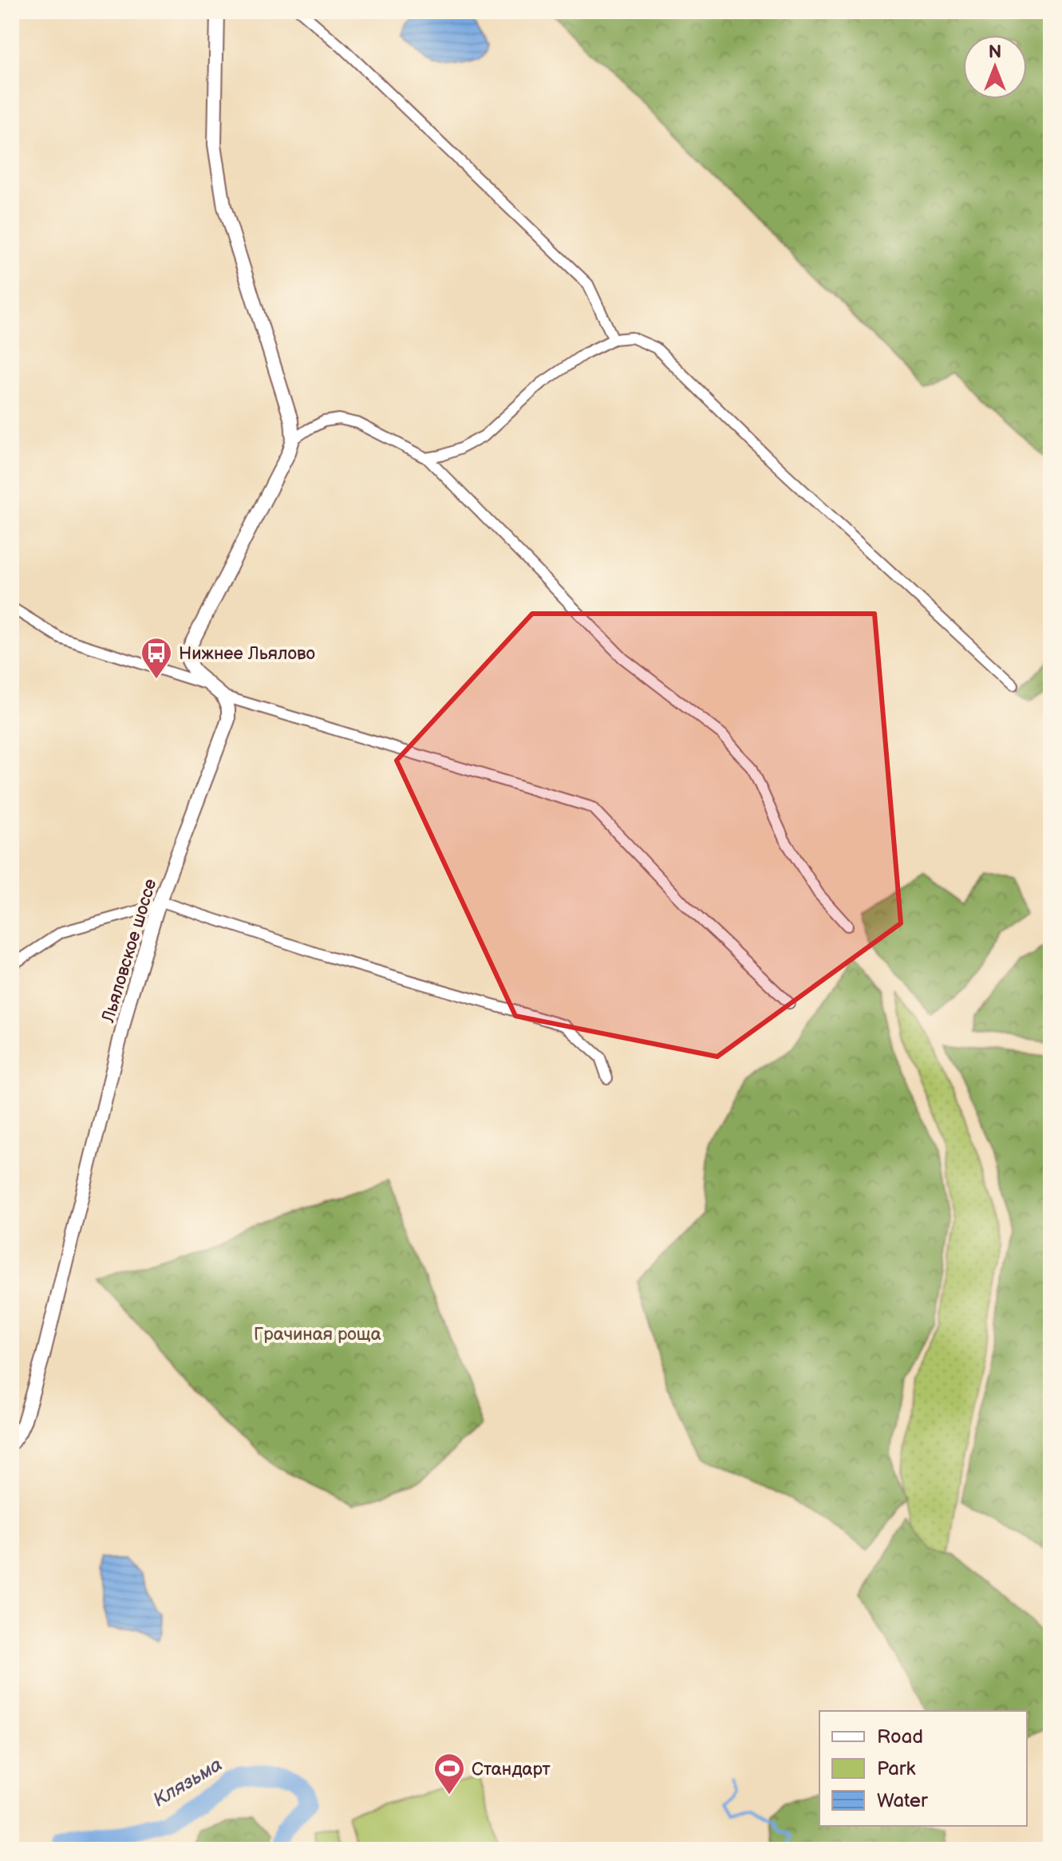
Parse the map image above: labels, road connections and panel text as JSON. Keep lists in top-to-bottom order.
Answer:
{
  "streets": {
    "street": ["Льяловское шоссе"]
  },
  "water": ["Клязьма"],
  "parks": ["Грачиная роща"],
  "places": {
    "bus stop": ["Нижнее Льялово"],
    "sports": ["Стандарт"]
  },
  "legend": ["Road", "Park", "Water"],
  "north": "top"
}
